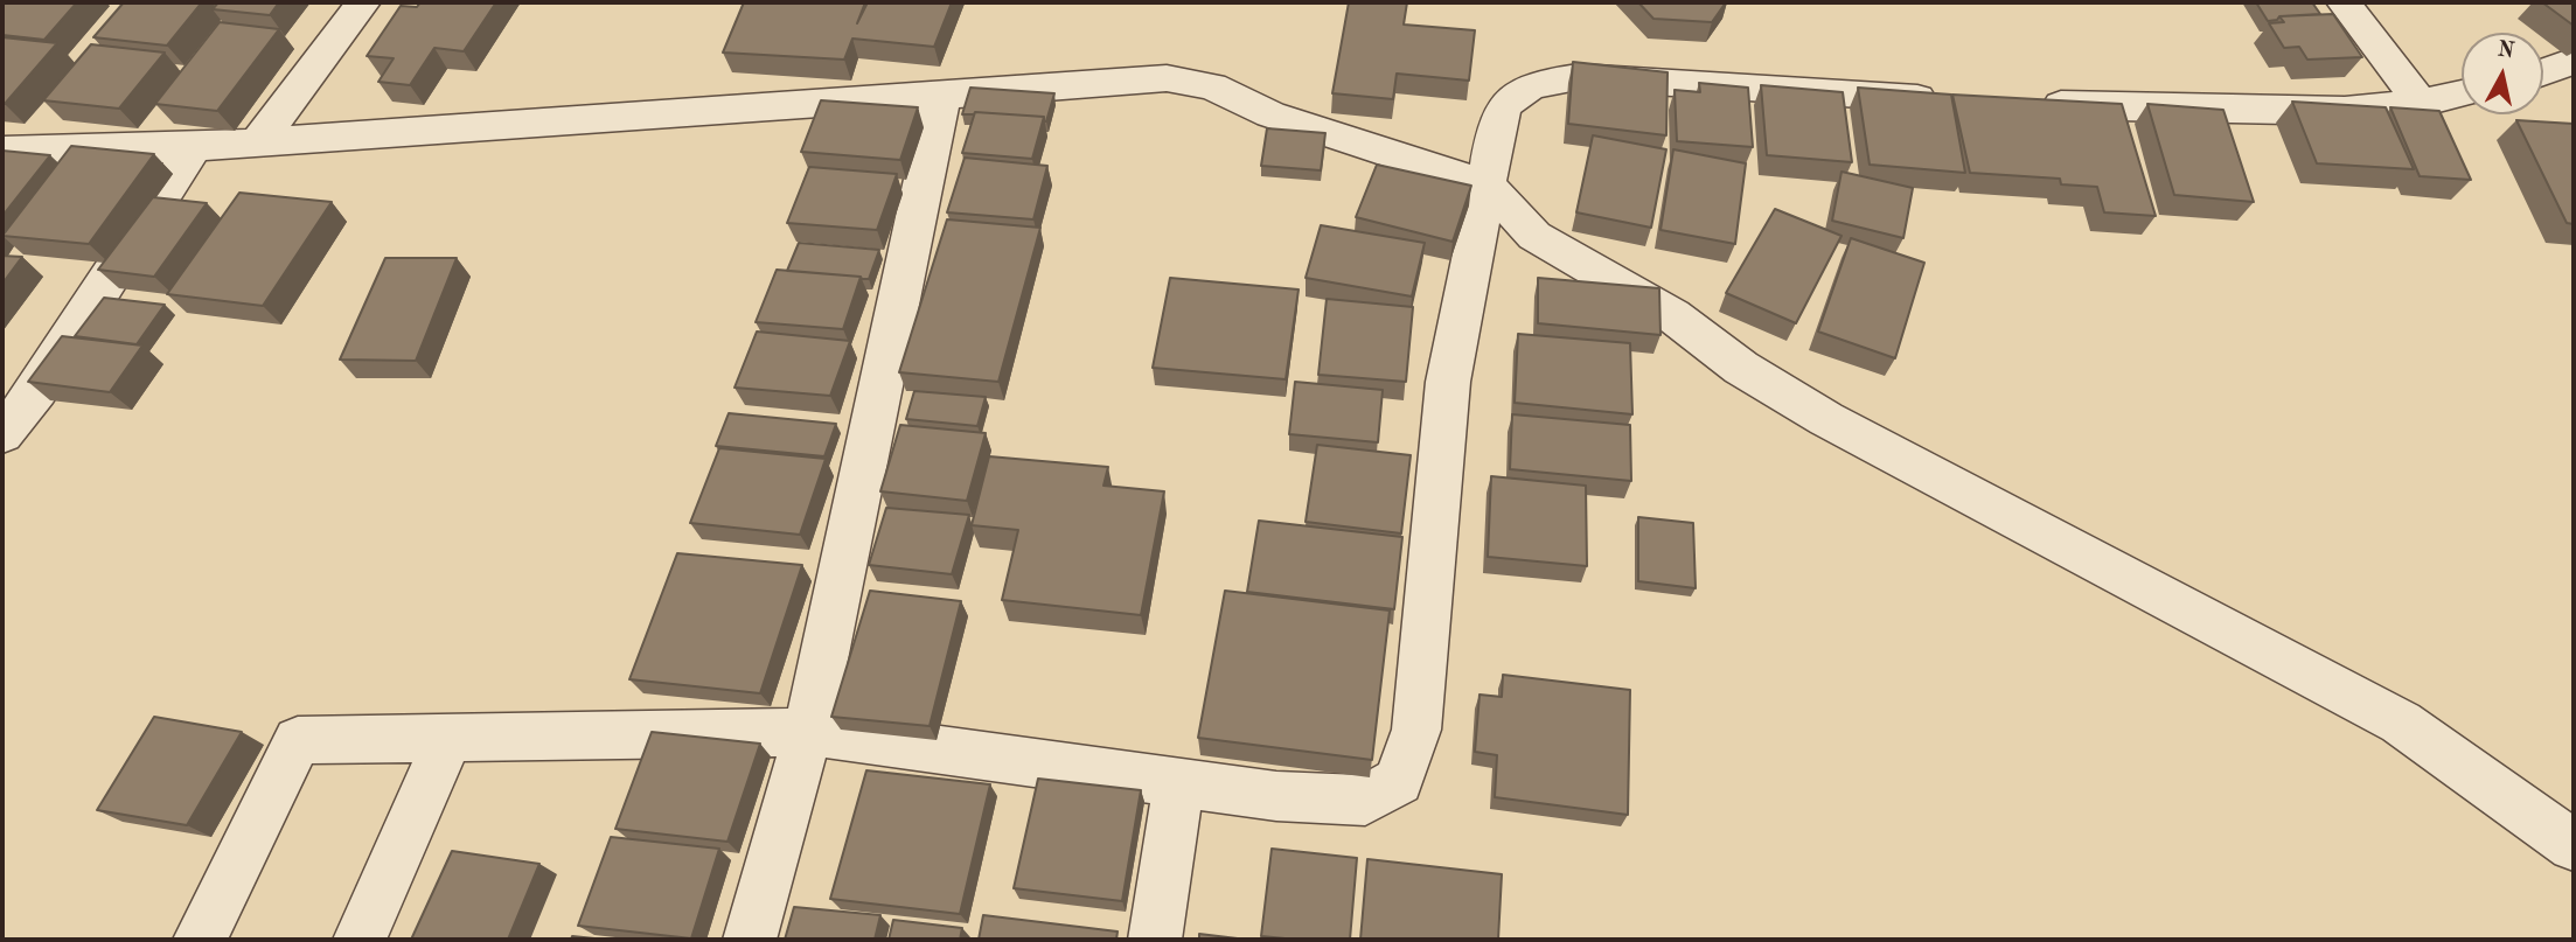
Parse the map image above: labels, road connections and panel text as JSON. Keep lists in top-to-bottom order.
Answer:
{
  "north": "top"
}
